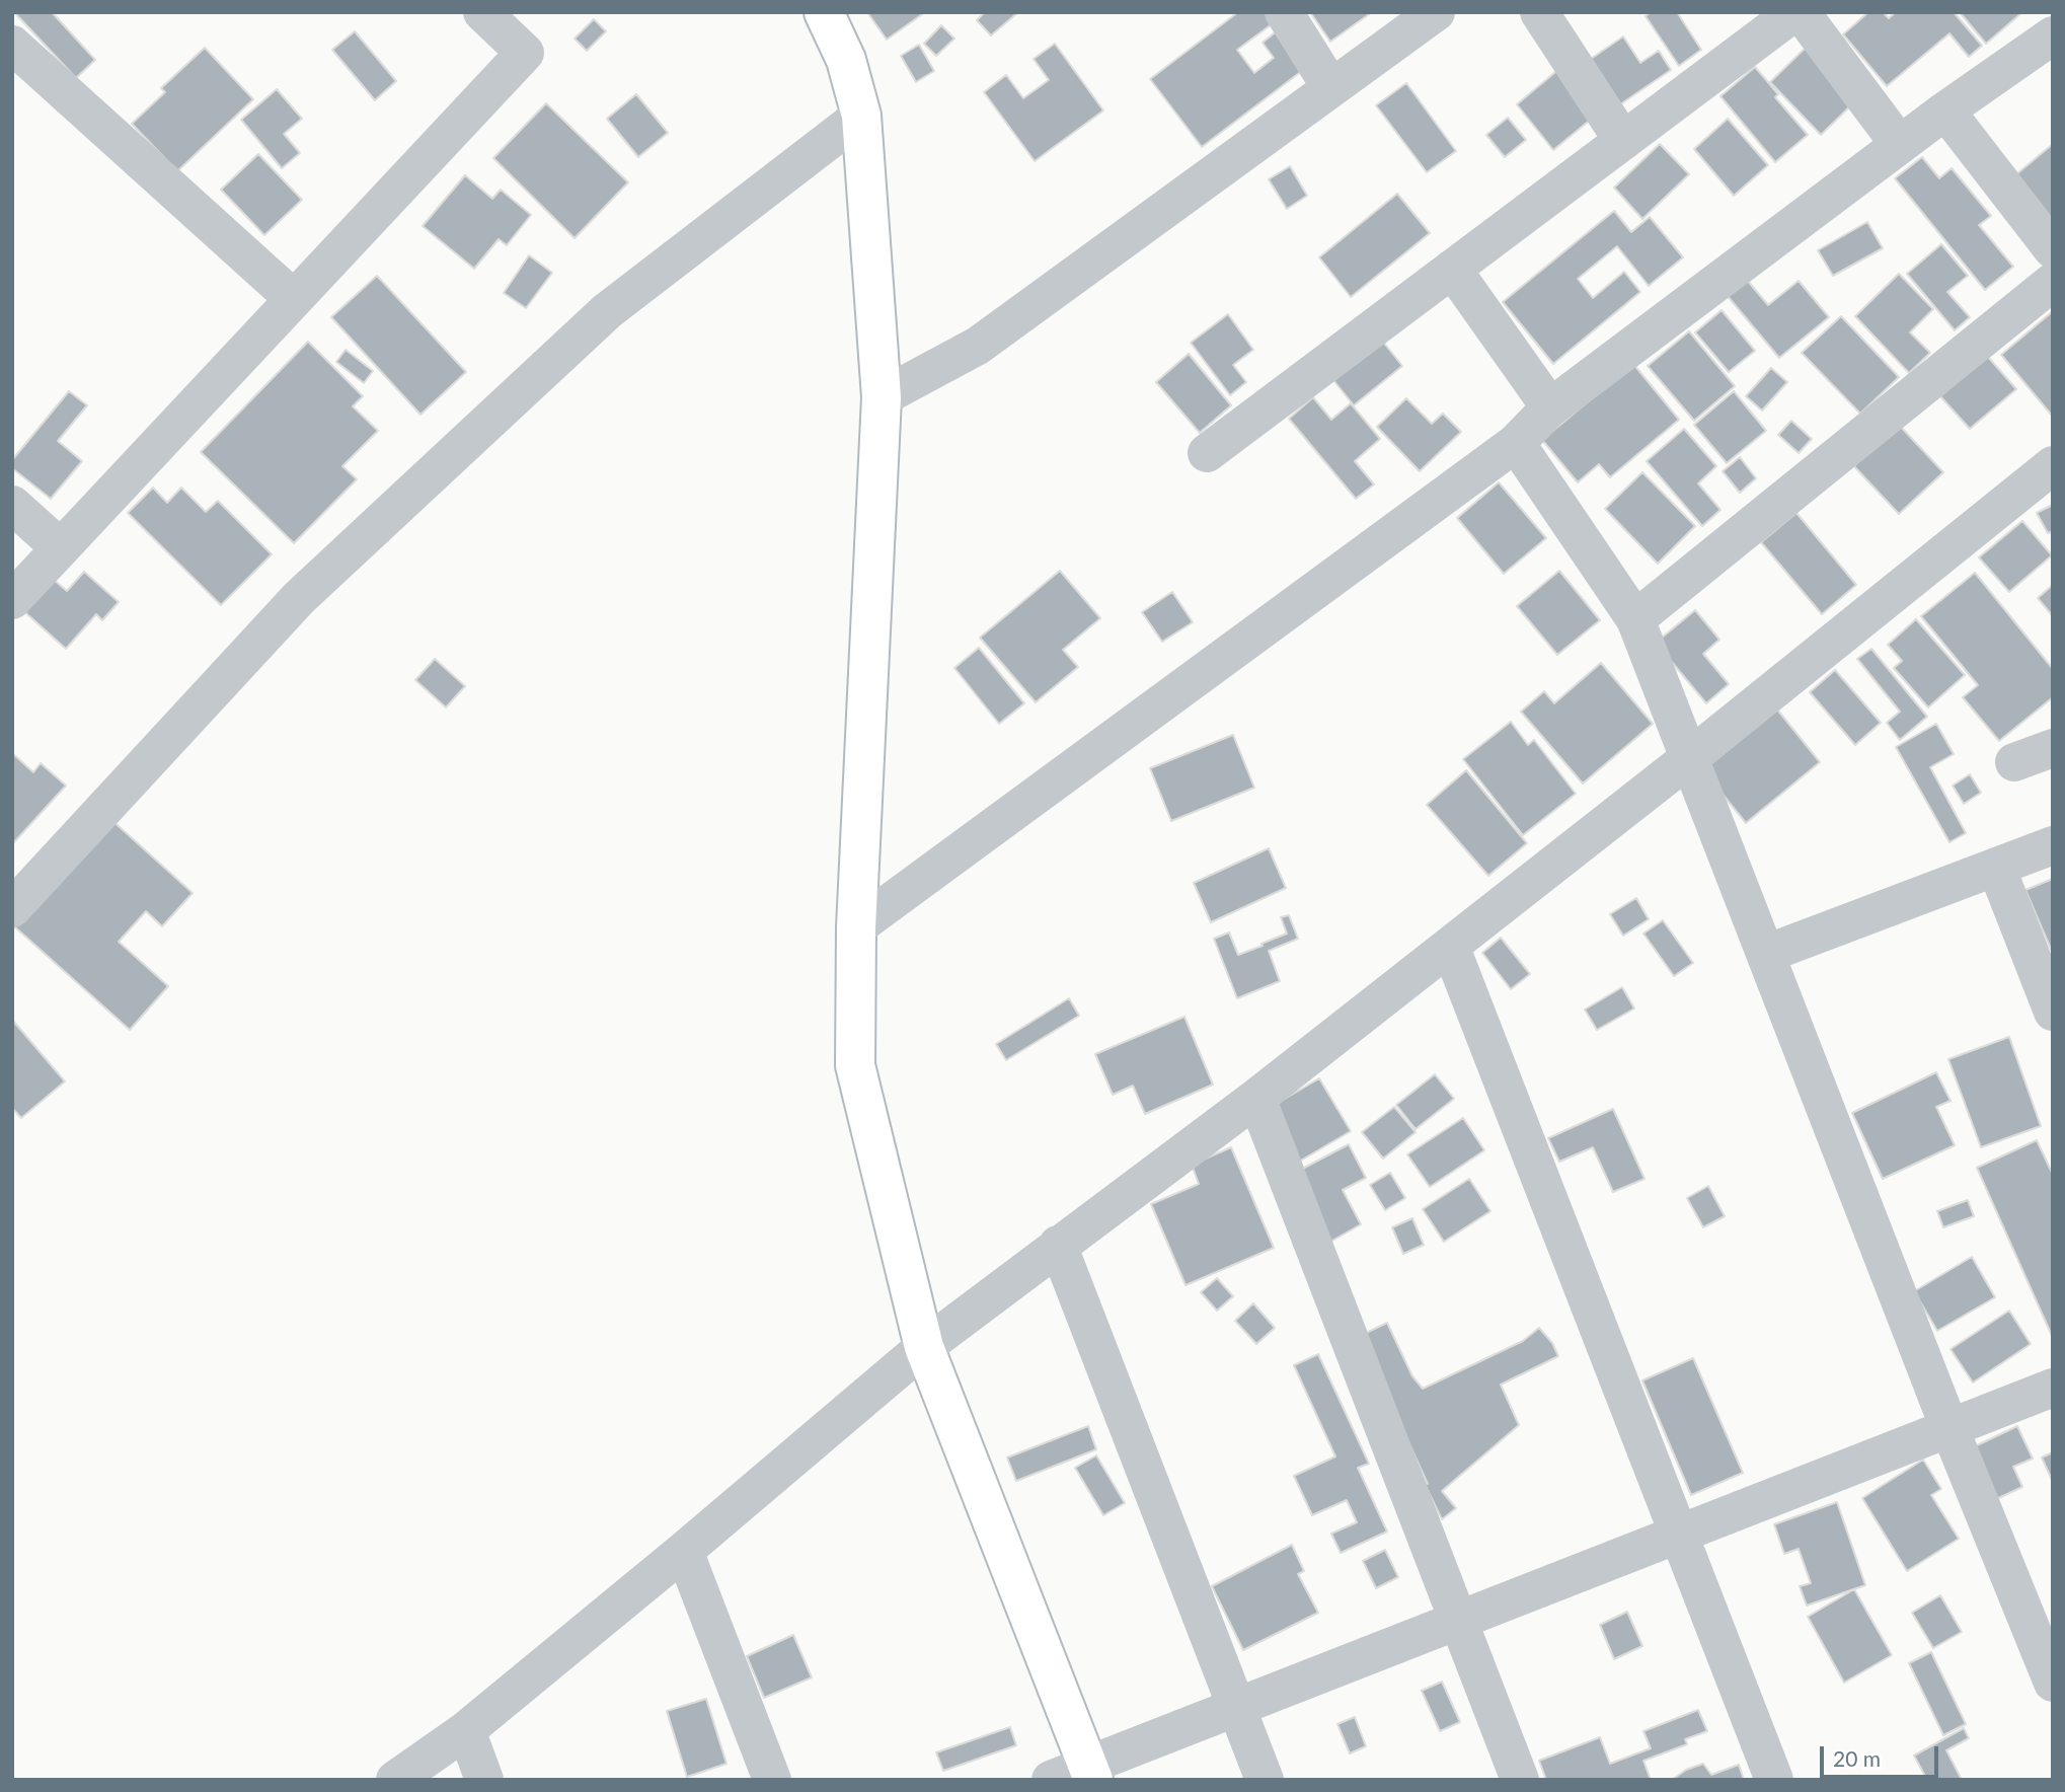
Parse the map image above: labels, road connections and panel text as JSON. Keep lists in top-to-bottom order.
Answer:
{
  "scale_bar": "20 m"
}
